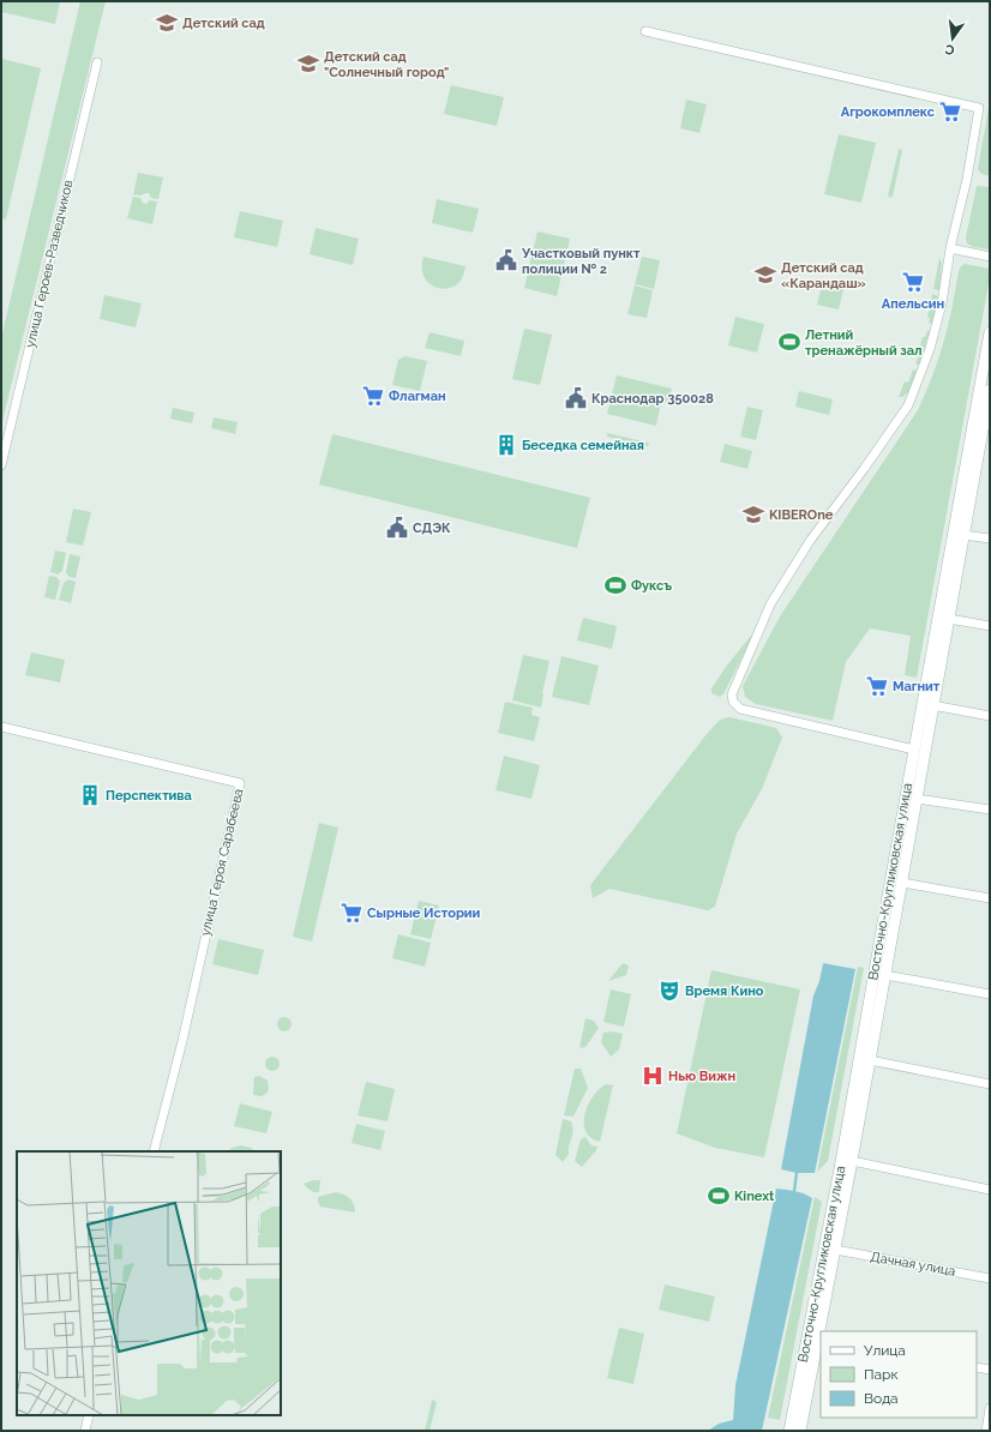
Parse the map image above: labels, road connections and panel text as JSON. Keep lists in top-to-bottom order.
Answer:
{
  "streets": {
    "main road": ["Восточно-Кругликовская улица"],
    "street": ["улица Героев-Разведчиков", "улица Героя Сарабеева", "Дачная улица"]
  },
  "crossings": [
    ["Восточно-Кругликовская улица", "Дачная улица"]
  ],
  "places": {
    "school or university": [
      "Детский сад",
      "Детский сад \"Солнечный город\"",
      "Детский сад «Карандаш»",
      "KIBEROne"
    ],
    "supermarket": [
      "Агрокомплекс",
      "Апельсин",
      "Флагман",
      "Магнит",
      "Сырные Истории"
    ],
    "public building": ["Участковый пункт полиции № 2", "Краснодар 350028", "СДЭК"],
    "sports": ["Летний тренажёрный зал", "Фуксъ", "Kinext"],
    "building": ["Беседка семейная", "Перспектива"],
    "theatre": ["Время Кино"],
    "hospital": ["Нью Вижн"]
  },
  "legend": ["Улица", "Парк", "Вода"],
  "north": "bottom"
}
